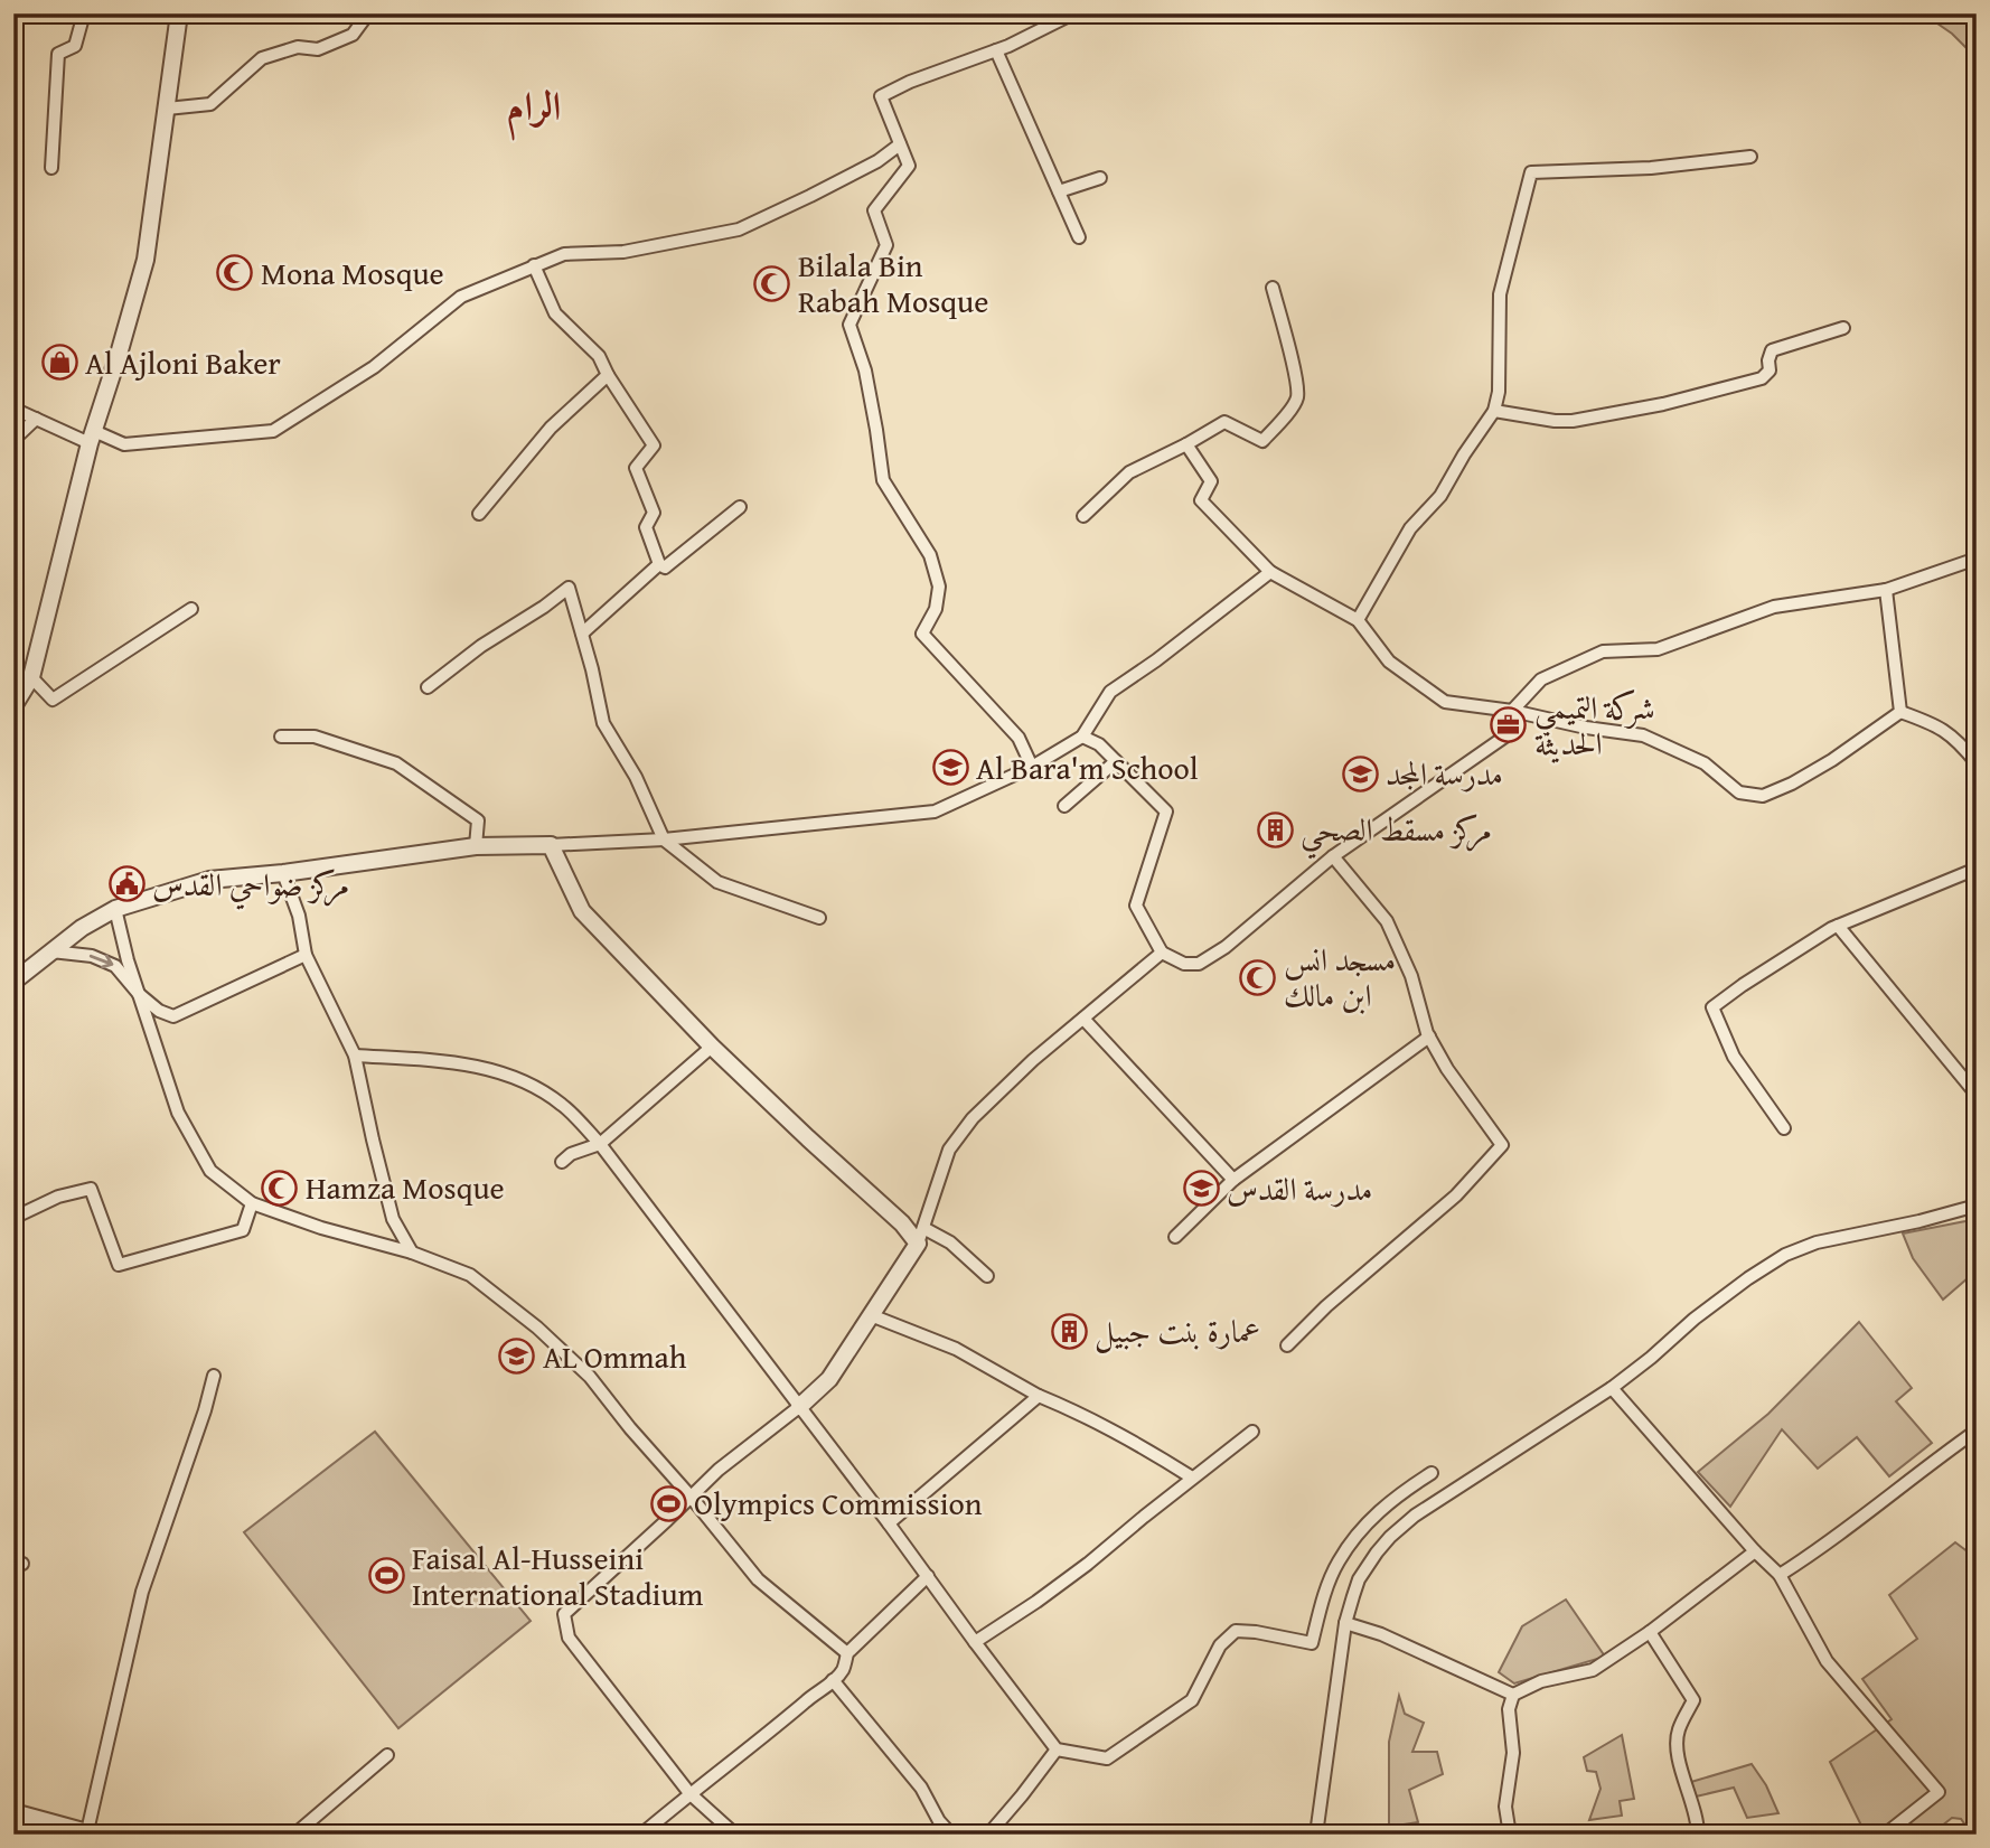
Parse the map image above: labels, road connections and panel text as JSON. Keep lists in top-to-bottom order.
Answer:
{
  "districts": ["الرام"],
  "places": {
    "mosque": [
      "Mona Mosque",
      "Bilala Bin Rabah Mosque",
      "مسجد انس ابن مالك",
      "Hamza Mosque"
    ],
    "shop": ["Al Ajloni Baker"],
    "office": ["شركة التميمي الحديثة"],
    "school or university": [
      "Al Bara'm School",
      "مدرسة المجد",
      "مدرسة القدس",
      "AL Ommah"
    ],
    "building": ["مركز مسقط الصحي", "عمارة بنت جبيل"],
    "public building": ["مركز ضواحي القدس"],
    "sports": ["Olympics Commission", "Faisal Al-Husseini International Stadium"]
  }
}
